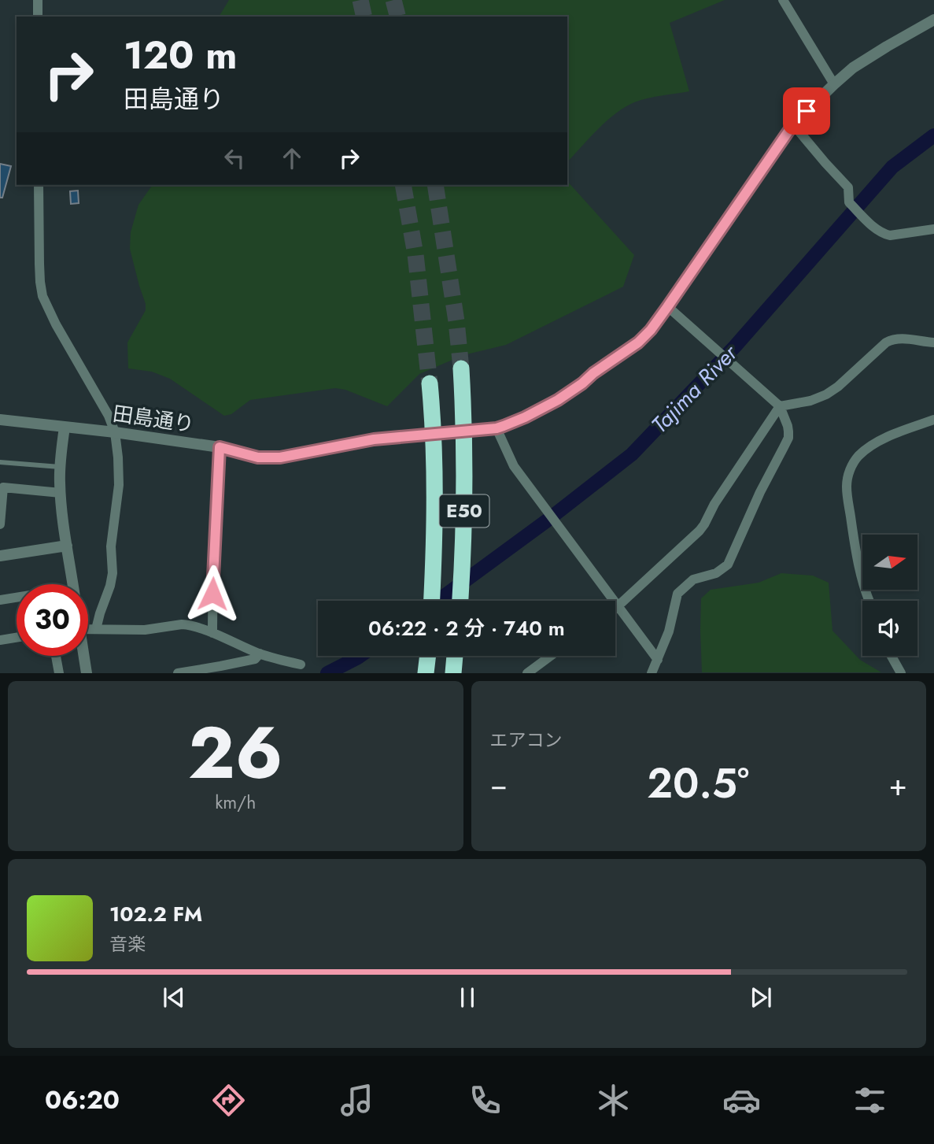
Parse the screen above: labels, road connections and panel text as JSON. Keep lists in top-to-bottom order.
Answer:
{
  "streets": {
    "highway": ["E50"],
    "street": ["田島通り"]
  },
  "water": ["Tajima River"],
  "north": "right",
  "page": {
    "turn": ["120 m", "田島通り"],
    "limit": "30",
    "trip": "06:22 · 2 分 · 740 m",
    "tile": [
      ["26", "km/h"],
      "エアコン"
    ],
    "heat": ["−", "20.5°", "+"],
    "song": ["102.2 FM", "音楽"],
    "tabs": "06:20"
  }
}
